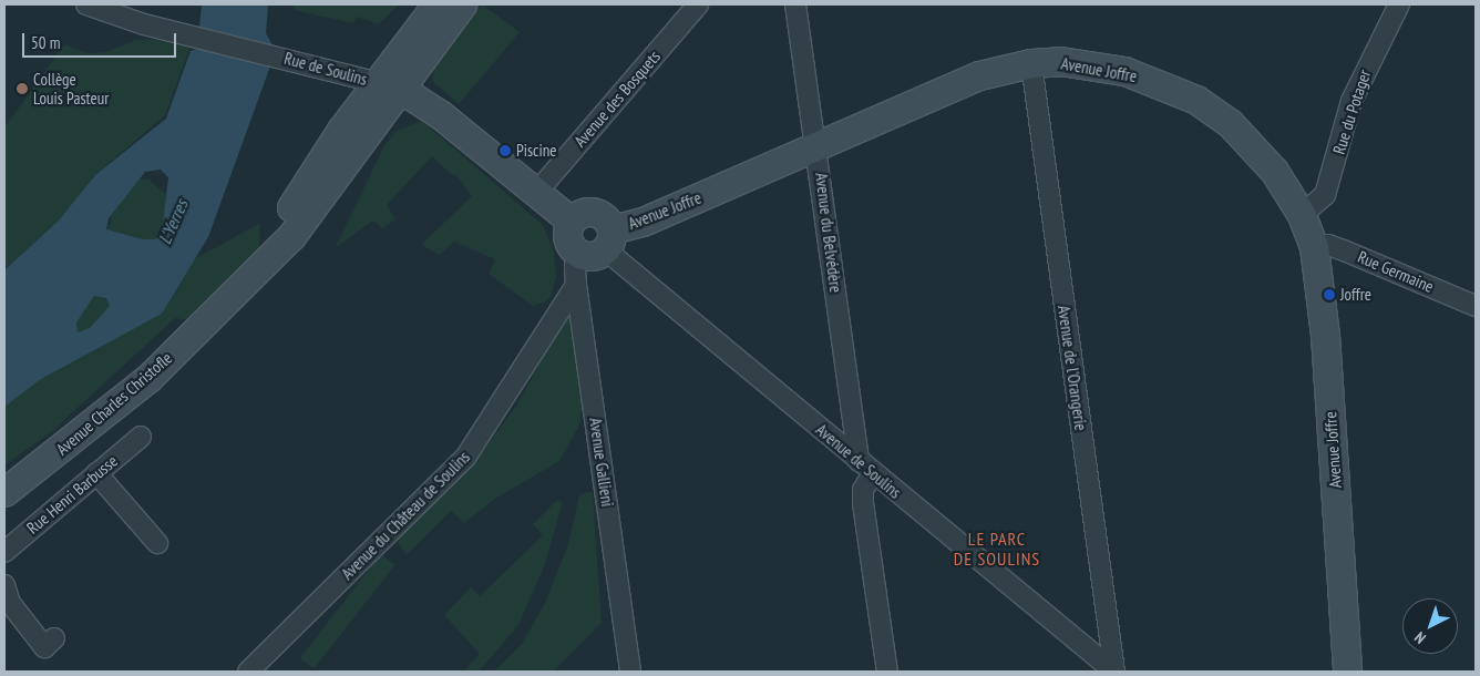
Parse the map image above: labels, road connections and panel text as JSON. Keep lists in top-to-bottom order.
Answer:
{
  "streets": {
    "street": [
      "Rue de Soulins",
      "Avenue Joffre",
      "Avenue des Bosquets",
      "Rue du Potager",
      "Avenue du Belvédère",
      "Rue Germaine",
      "Avenue de l'Orangerie",
      "Avenue Charles Christofle",
      "Avenue de Soulins",
      "Avenue Gallieni",
      "Rue Henri Barbusse",
      "Avenue du Château de Soulins"
    ]
  },
  "crossings": [
    ["Rue de Soulins", "Avenue Charles Christofle"],
    ["Avenue Joffre", "Rue du Potager"],
    ["Avenue Joffre", "Avenue du Belvédère"],
    ["Avenue Joffre", "Rue Germaine"],
    ["Avenue Joffre", "Avenue de l'Orangerie"],
    ["Avenue Joffre", "Avenue de Soulins"],
    ["Avenue Joffre", "Avenue Gallieni"],
    ["Avenue du Belvédère", "Avenue de Soulins"],
    ["Avenue de l'Orangerie", "Avenue de Soulins"],
    ["Avenue de Soulins", "Avenue Gallieni"],
    ["Avenue Gallieni", "Avenue du Château de Soulins"]
  ],
  "districts": ["LE PARC DE SOULINS"],
  "water": ["L'Yerres"],
  "places": ["Collège Louis Pasteur", "Piscine", "Joffre"],
  "scale_bar": "50 m",
  "north": "bottom left"
}
